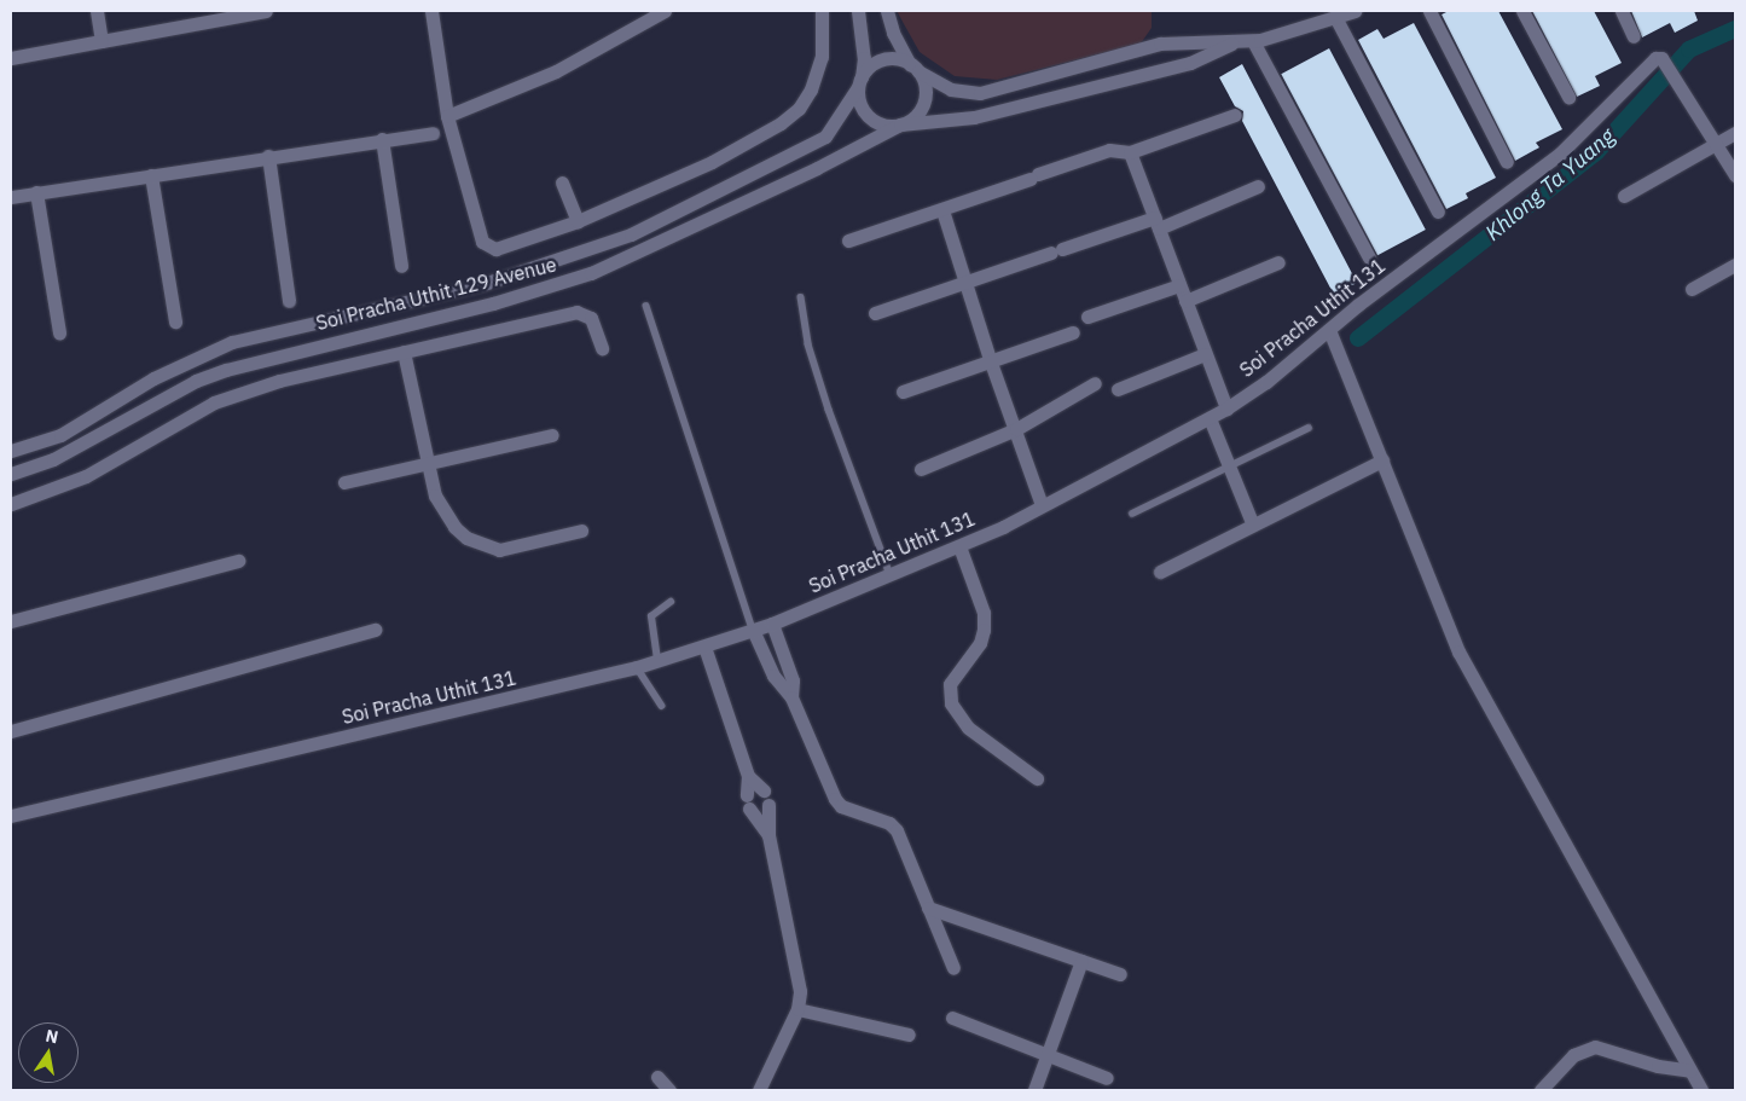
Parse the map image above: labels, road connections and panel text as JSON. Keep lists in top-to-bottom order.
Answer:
{
  "streets": {
    "street": ["Soi Pracha Uthit 129 Avenue", "Soi Pracha Uthit 131"]
  },
  "water": ["Khlong Ta Yuang"],
  "north": "top"
}
